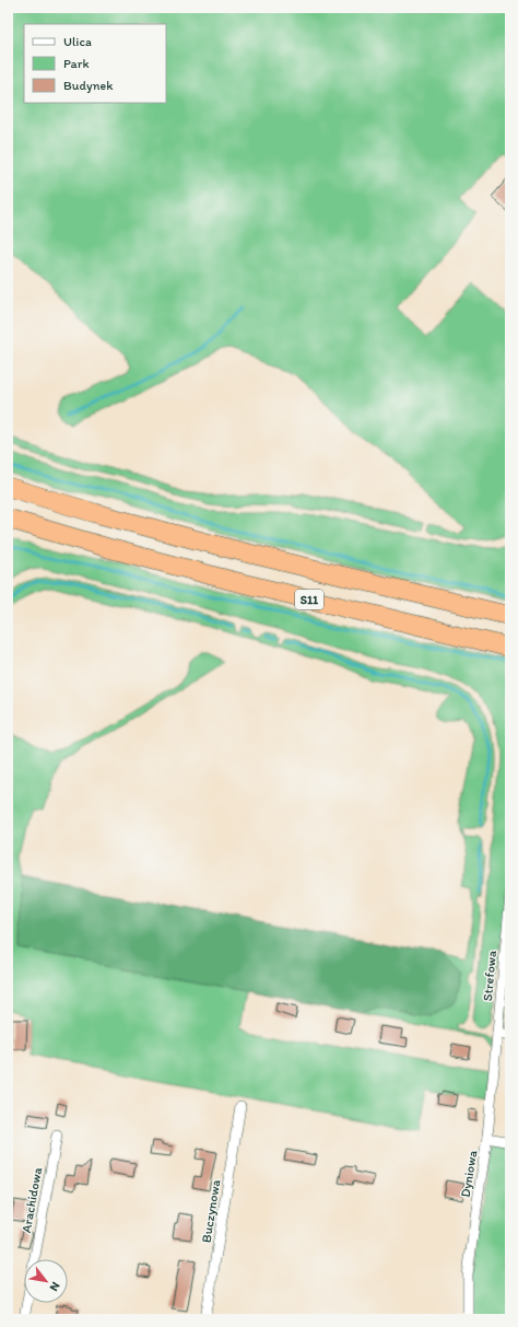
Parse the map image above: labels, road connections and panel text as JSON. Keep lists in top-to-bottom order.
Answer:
{
  "streets": {
    "highway": ["S11"],
    "street": [
      "Strefowa",
      "Dyniowa",
      "Arachidowa",
      "Buczynowa"
    ]
  },
  "crossings": [
    ["Strefowa", "Dyniowa"]
  ],
  "legend": ["Ulica", "Park", "Budynek"],
  "north": "bottom right"
}
